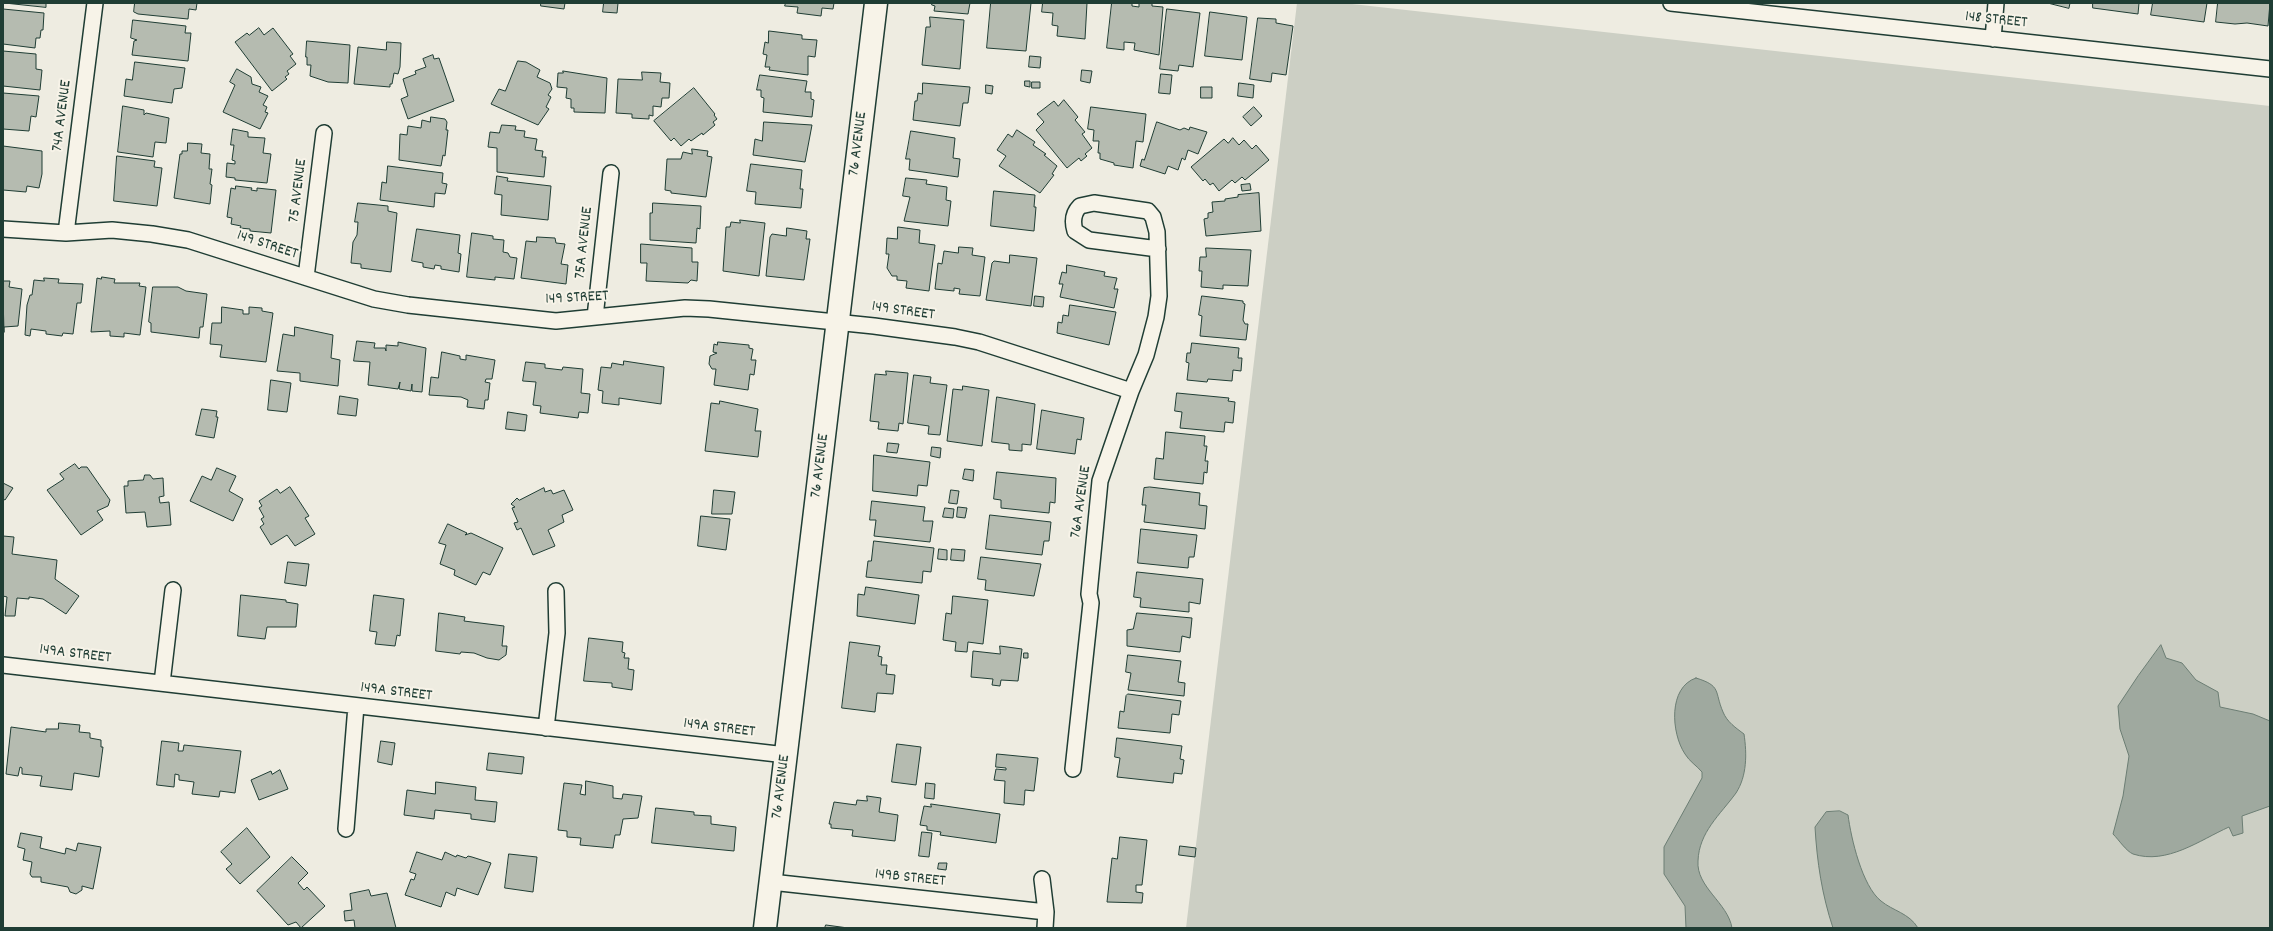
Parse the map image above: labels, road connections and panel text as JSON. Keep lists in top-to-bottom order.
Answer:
{
  "streets": {
    "street": [
      "148 STREET",
      "74A AVENUE",
      "76 AVENUE",
      "75 AVENUE",
      "75A AVENUE",
      "149 STREET",
      "76A AVENUE",
      "149A STREET",
      "149B STREET"
    ]
  },
  "crossings": [
    ["74A AVENUE", "149 STREET"],
    ["76 AVENUE", "149 STREET"],
    ["76 AVENUE", "149A STREET"],
    ["76 AVENUE", "149B STREET"],
    ["75 AVENUE", "149 STREET"],
    ["75A AVENUE", "149 STREET"],
    ["149 STREET", "76A AVENUE"]
  ]
}
